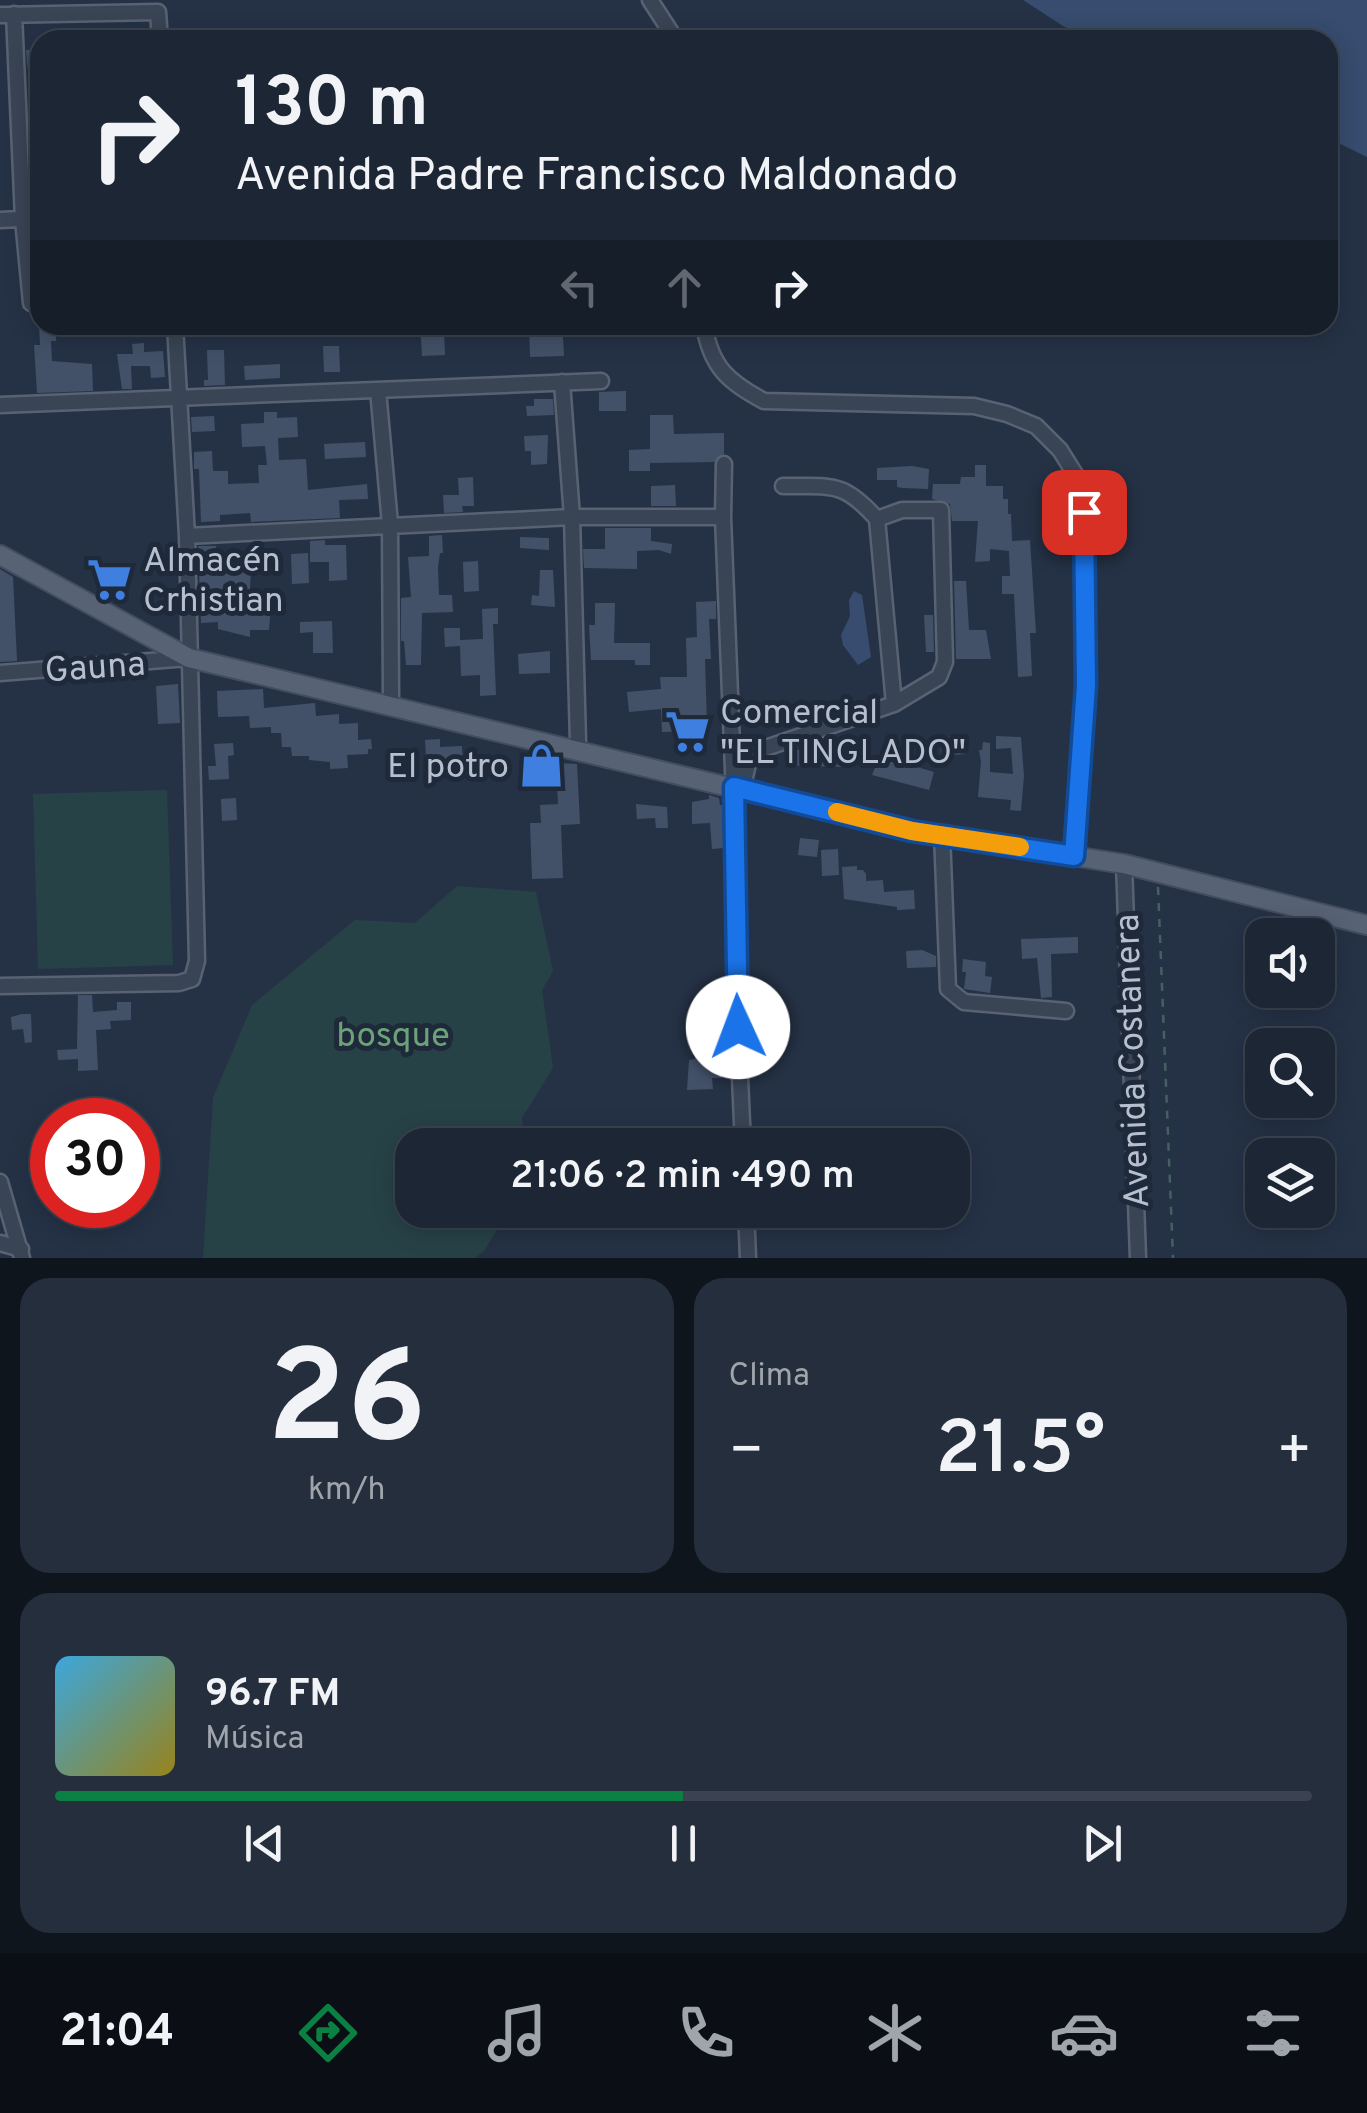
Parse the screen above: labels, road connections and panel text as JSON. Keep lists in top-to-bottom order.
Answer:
{
  "streets": {
    "street": ["Gauna", "Avenida Costanera"]
  },
  "parks": ["bosque"],
  "places": {
    "supermarket": ["Almacén Crhistian", "Comercial \"EL TINGLADO\""],
    "shop": ["El potro"]
  },
  "page": {
    "turn": ["130 m", "Avenida Padre Francisco Maldonado"],
    "limit": "30",
    "trip": "21:06 · 2 min · 490 m",
    "tile": [
      ["26", "km/h"],
      "Clima"
    ],
    "heat": ["−", "21.5°", "+"],
    "song": ["96.7 FM", "Música"],
    "tabs": "21:04"
  }
}
